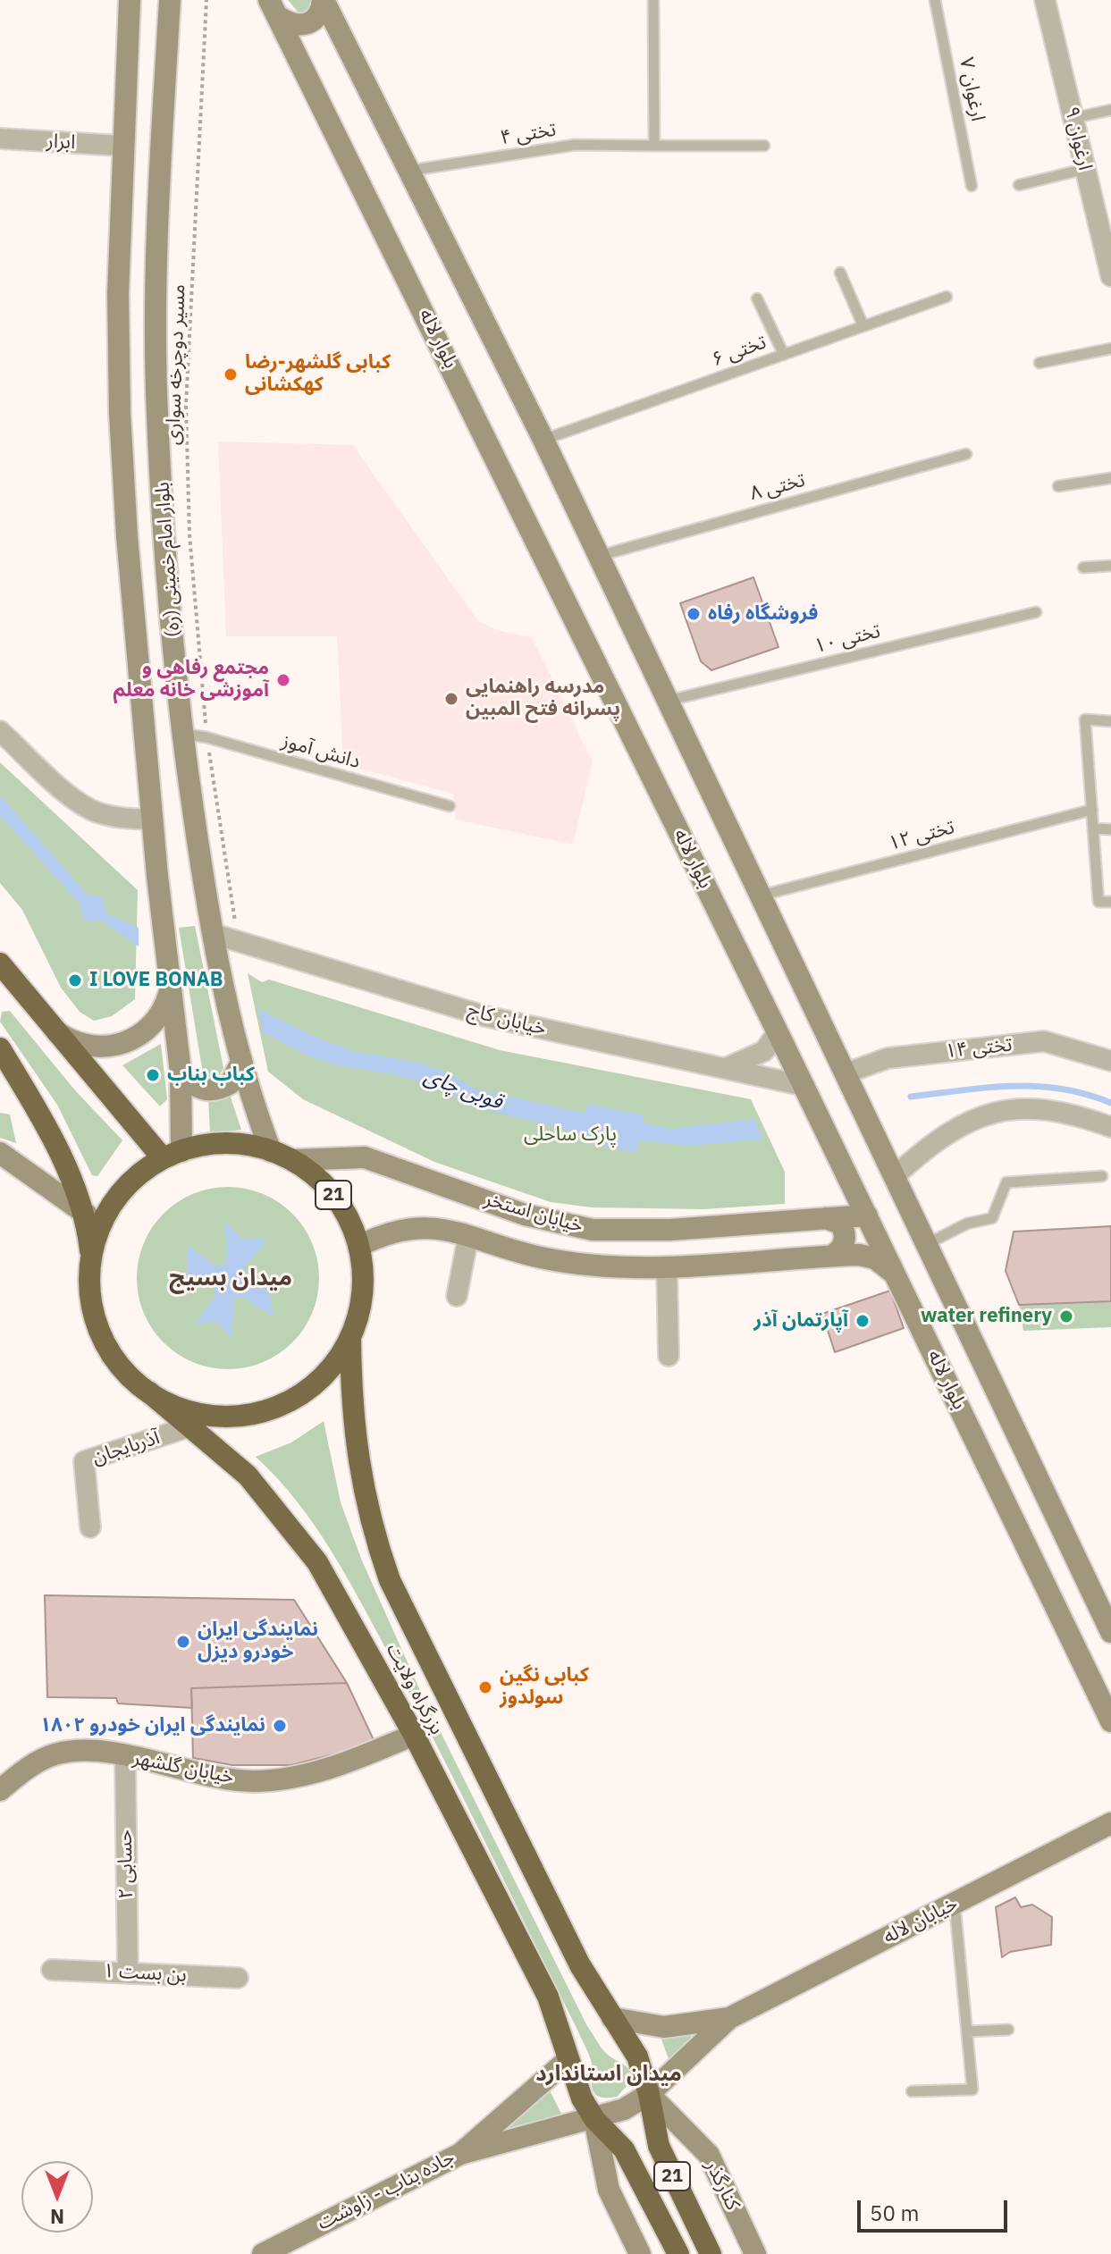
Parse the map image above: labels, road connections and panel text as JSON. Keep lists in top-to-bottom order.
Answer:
{
  "streets": {
    "highway": ["21", "بزرگراه ولایت"],
    "street": [
      "ارغوان ۹",
      "ابرار",
      "بلوار لاله",
      "بلوار امام خمینی (ره)",
      "خیابان کاج",
      "تختی ۱۴",
      "خیابان استخر",
      "آذربایجان",
      "خیابان گلشهر",
      "حسابی ۲",
      "خیابان لاله",
      "بن بست ۱",
      "کنارگذر",
      "جاده بناب - زاوشت"
    ],
    "lane": [
      "ارغوان ۷",
      "تختی ۴",
      "تختی ۶",
      "تختی ۸",
      "تختی ۱۰",
      "دانش آموز",
      "تختی ۱۲"
    ],
    "path": ["مسیر دوچرخه سواری"]
  },
  "crossings": [
    ["تختی ۴", "بلوار لاله"],
    ["ابرار", "بلوار امام خمینی (ره)"],
    ["بلوار لاله", "تختی ۶"],
    ["بلوار لاله", "تختی ۸"],
    ["بلوار لاله", "تختی ۱۰"],
    ["بلوار لاله", "تختی ۱۲"],
    ["بلوار لاله", "خیابان کاج"],
    ["بلوار لاله", "تختی ۱۴"],
    ["بلوار لاله", "خیابان استخر"],
    ["مسیر دوچرخه سواری", "دانش آموز"],
    ["مسیر دوچرخه سواری", "خیابان کاج"],
    ["بلوار امام خمینی (ره)", "دانش آموز"],
    ["بلوار امام خمینی (ره)", "خیابان کاج"],
    ["بلوار امام خمینی (ره)", "21"],
    ["21", "خیابان استخر"],
    ["21", "بزرگراه ولایت"],
    ["21", "خیابان لاله"],
    ["21", "کنارگذر"],
    ["21", "جاده بناب - زاوشت"],
    ["آذربایجان", "بزرگراه ولایت"],
    ["بزرگراه ولایت", "خیابان گلشهر"],
    ["بزرگراه ولایت", "خیابان لاله"],
    ["بزرگراه ولایت", "جاده بناب - زاوشت"],
    ["خیابان گلشهر", "حسابی ۲"],
    ["حسابی ۲", "بن بست ۱"],
    ["خیابان لاله", "کنارگذر"],
    ["خیابان لاله", "جاده بناب - زاوشت"]
  ],
  "districts": ["میدان بسیج", "میدان استاندارد"],
  "water": ["قوبی چای"],
  "parks": ["پارک ساحلی"],
  "places": [
    "کبابی گلشهر-رضا کهکشانی",
    "فروشگاه رفاه",
    "مجتمع رفاهی و آموزشی خانه معلم",
    "مدرسه راهنمایی پسرانه فتح المبین",
    "I LOVE BONAB",
    "کباب بناب",
    "water refinery",
    "آپارتمان آذر",
    "نمایندگی ایران خودرو دیزل",
    "کبابی نگین سولدوز",
    "نمایندگی ایران خودرو ۱۸۰۲"
  ],
  "scale_bar": "50 m",
  "north": "bottom"
}
